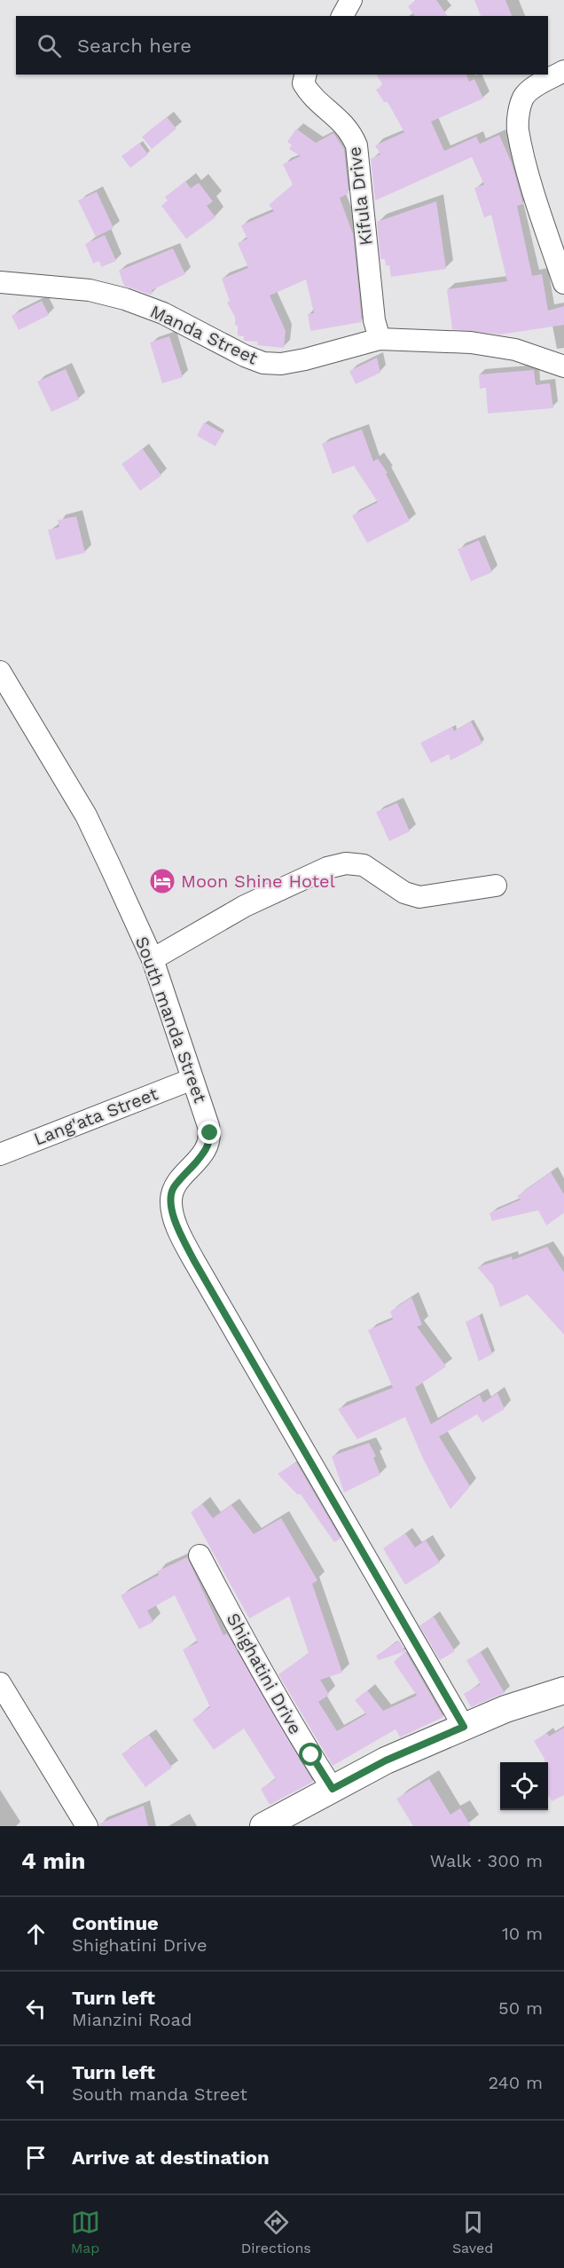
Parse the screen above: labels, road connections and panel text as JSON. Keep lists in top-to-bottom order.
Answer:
{
  "streets": {
    "street": [
      "Kifula Drive",
      "Manda Street",
      "South manda Street",
      "Lang'ata Street",
      "Shighatini Drive"
    ]
  },
  "crossings": [
    ["Kifula Drive", "Manda Street"],
    ["South manda Street", "Lang'ata Street"]
  ],
  "places": {
    "hotel": ["Moon Shine Hotel"]
  },
  "page": {
    "search": "Search here",
    "heading": ["4 min", "Walk · 300 m"],
    "list": [
      ["Continue", "Shighatini Drive", "10 m"],
      ["Turn left", "Mianzini Road", "50 m"],
      ["Turn left", "South manda Street", "240 m"],
      "Arrive at destination"
    ],
    "nav": ["Map", "Directions", "Saved"]
  }
}
